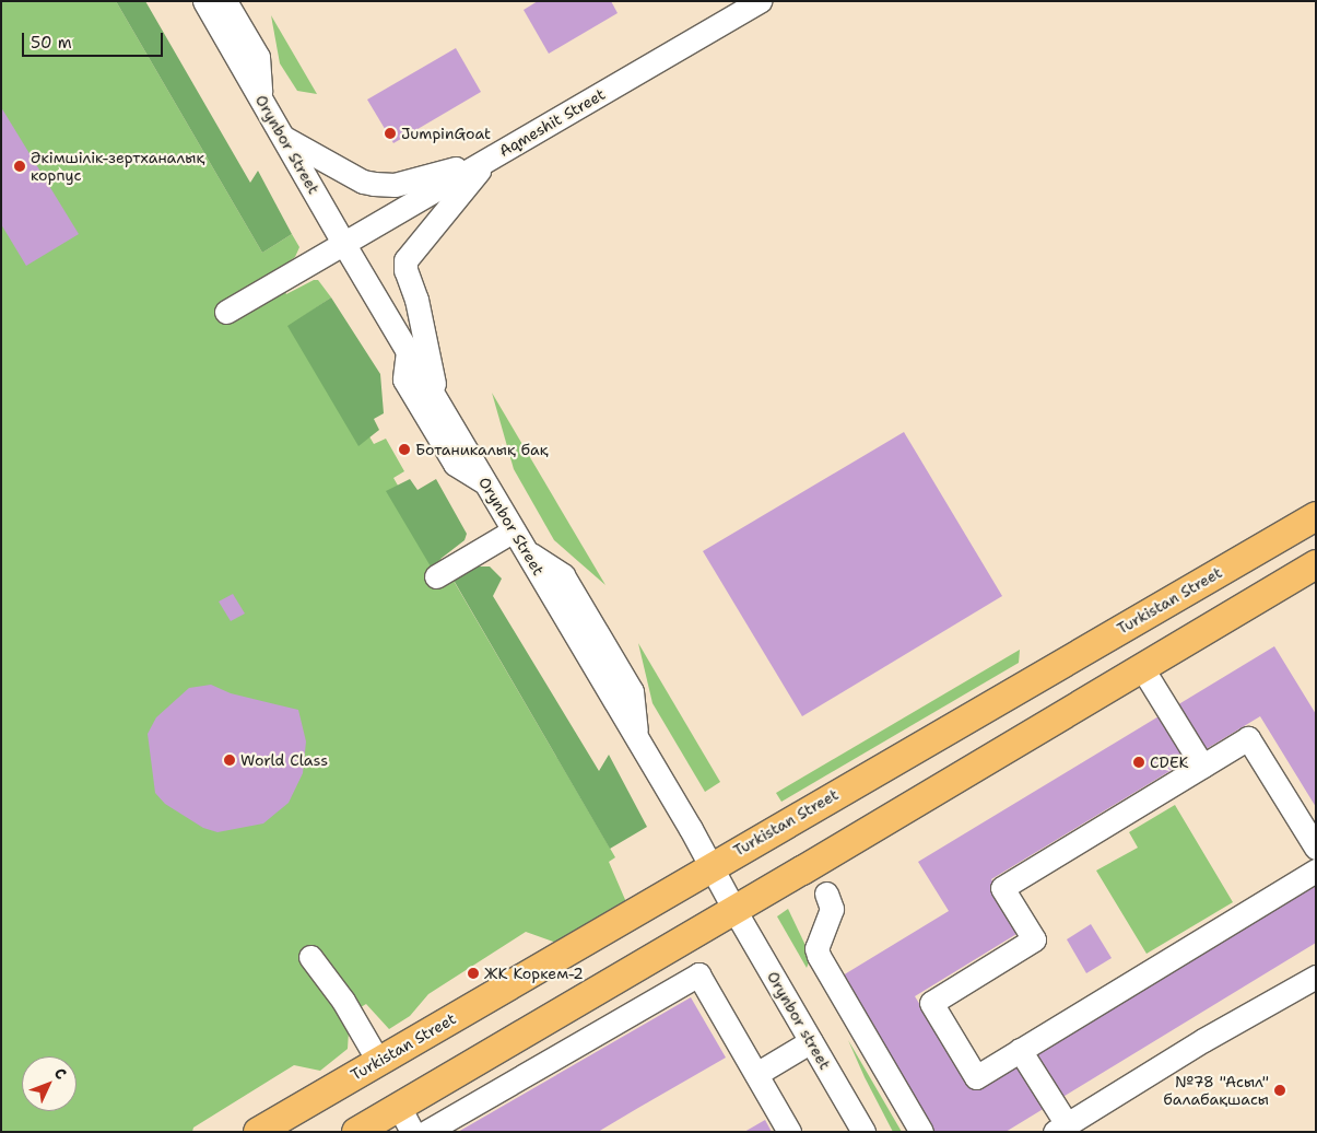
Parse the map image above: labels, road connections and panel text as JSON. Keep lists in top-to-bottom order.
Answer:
{
  "streets": {
    "main road": ["Turkistan Street"],
    "street": ["Aqmeshit Street", "Orynbor Street", "Orynbor street"]
  },
  "crossings": [
    ["Aqmeshit Street", "Orynbor Street"],
    ["Orynbor Street", "Turkistan Street"],
    ["Orynbor Street", "Orynbor street"]
  ],
  "places": [
    "JumpinGoat",
    "Әкімшілік-зертханалық корпус",
    "Ботаникалық бақ",
    "World Class",
    "CDEK",
    "ЖК Коркем-2",
    "№78 \"Асыл\" балабақшасы"
  ],
  "scale_bar": "50 m",
  "north": "top right"
}
